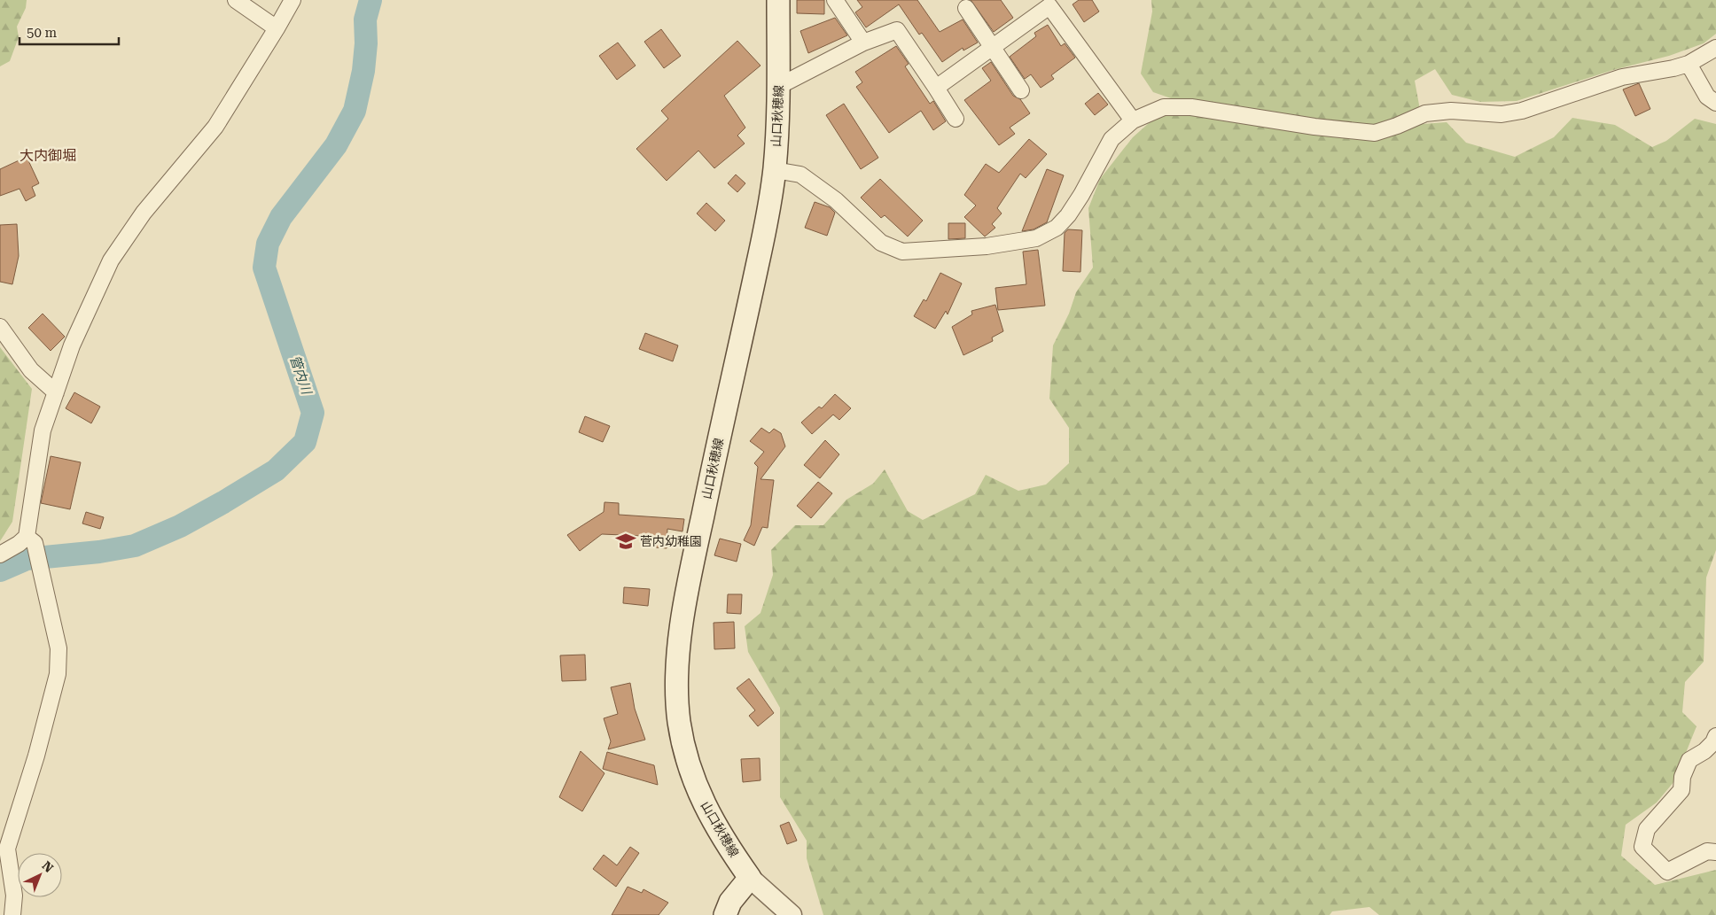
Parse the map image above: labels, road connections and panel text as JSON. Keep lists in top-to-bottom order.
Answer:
{
  "streets": {
    "main road": ["山口秋穂線"]
  },
  "districts": ["大内御堀"],
  "water": ["管内川"],
  "places": {
    "school or university": ["菅内幼稚園"]
  },
  "scale_bar": "50 m",
  "north": "top right"
}
